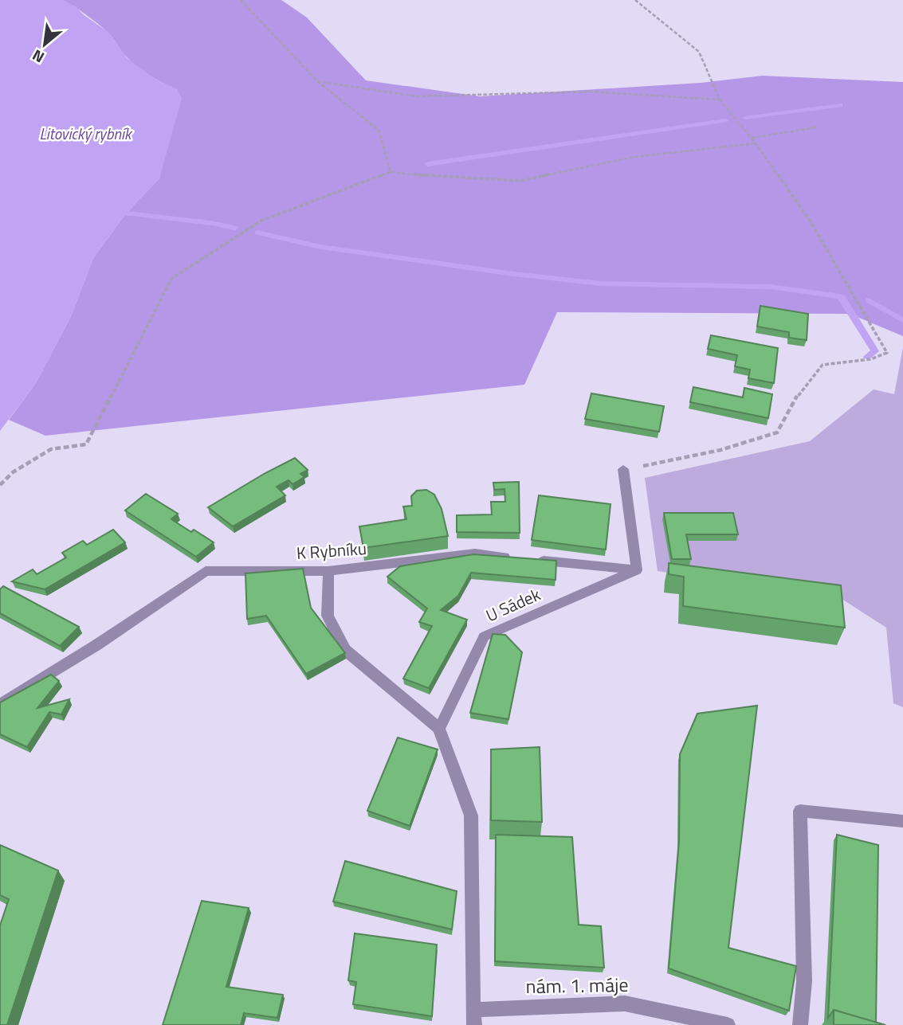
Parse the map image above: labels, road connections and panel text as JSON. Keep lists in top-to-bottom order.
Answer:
{
  "streets": {
    "street": ["K Rybníku", "U Sádek", "nám. 1. máje"]
  },
  "crossings": [
    ["K Rybníku", "U Sádek"]
  ],
  "water": ["Litovický rybník"],
  "north": "bottom left"
}
